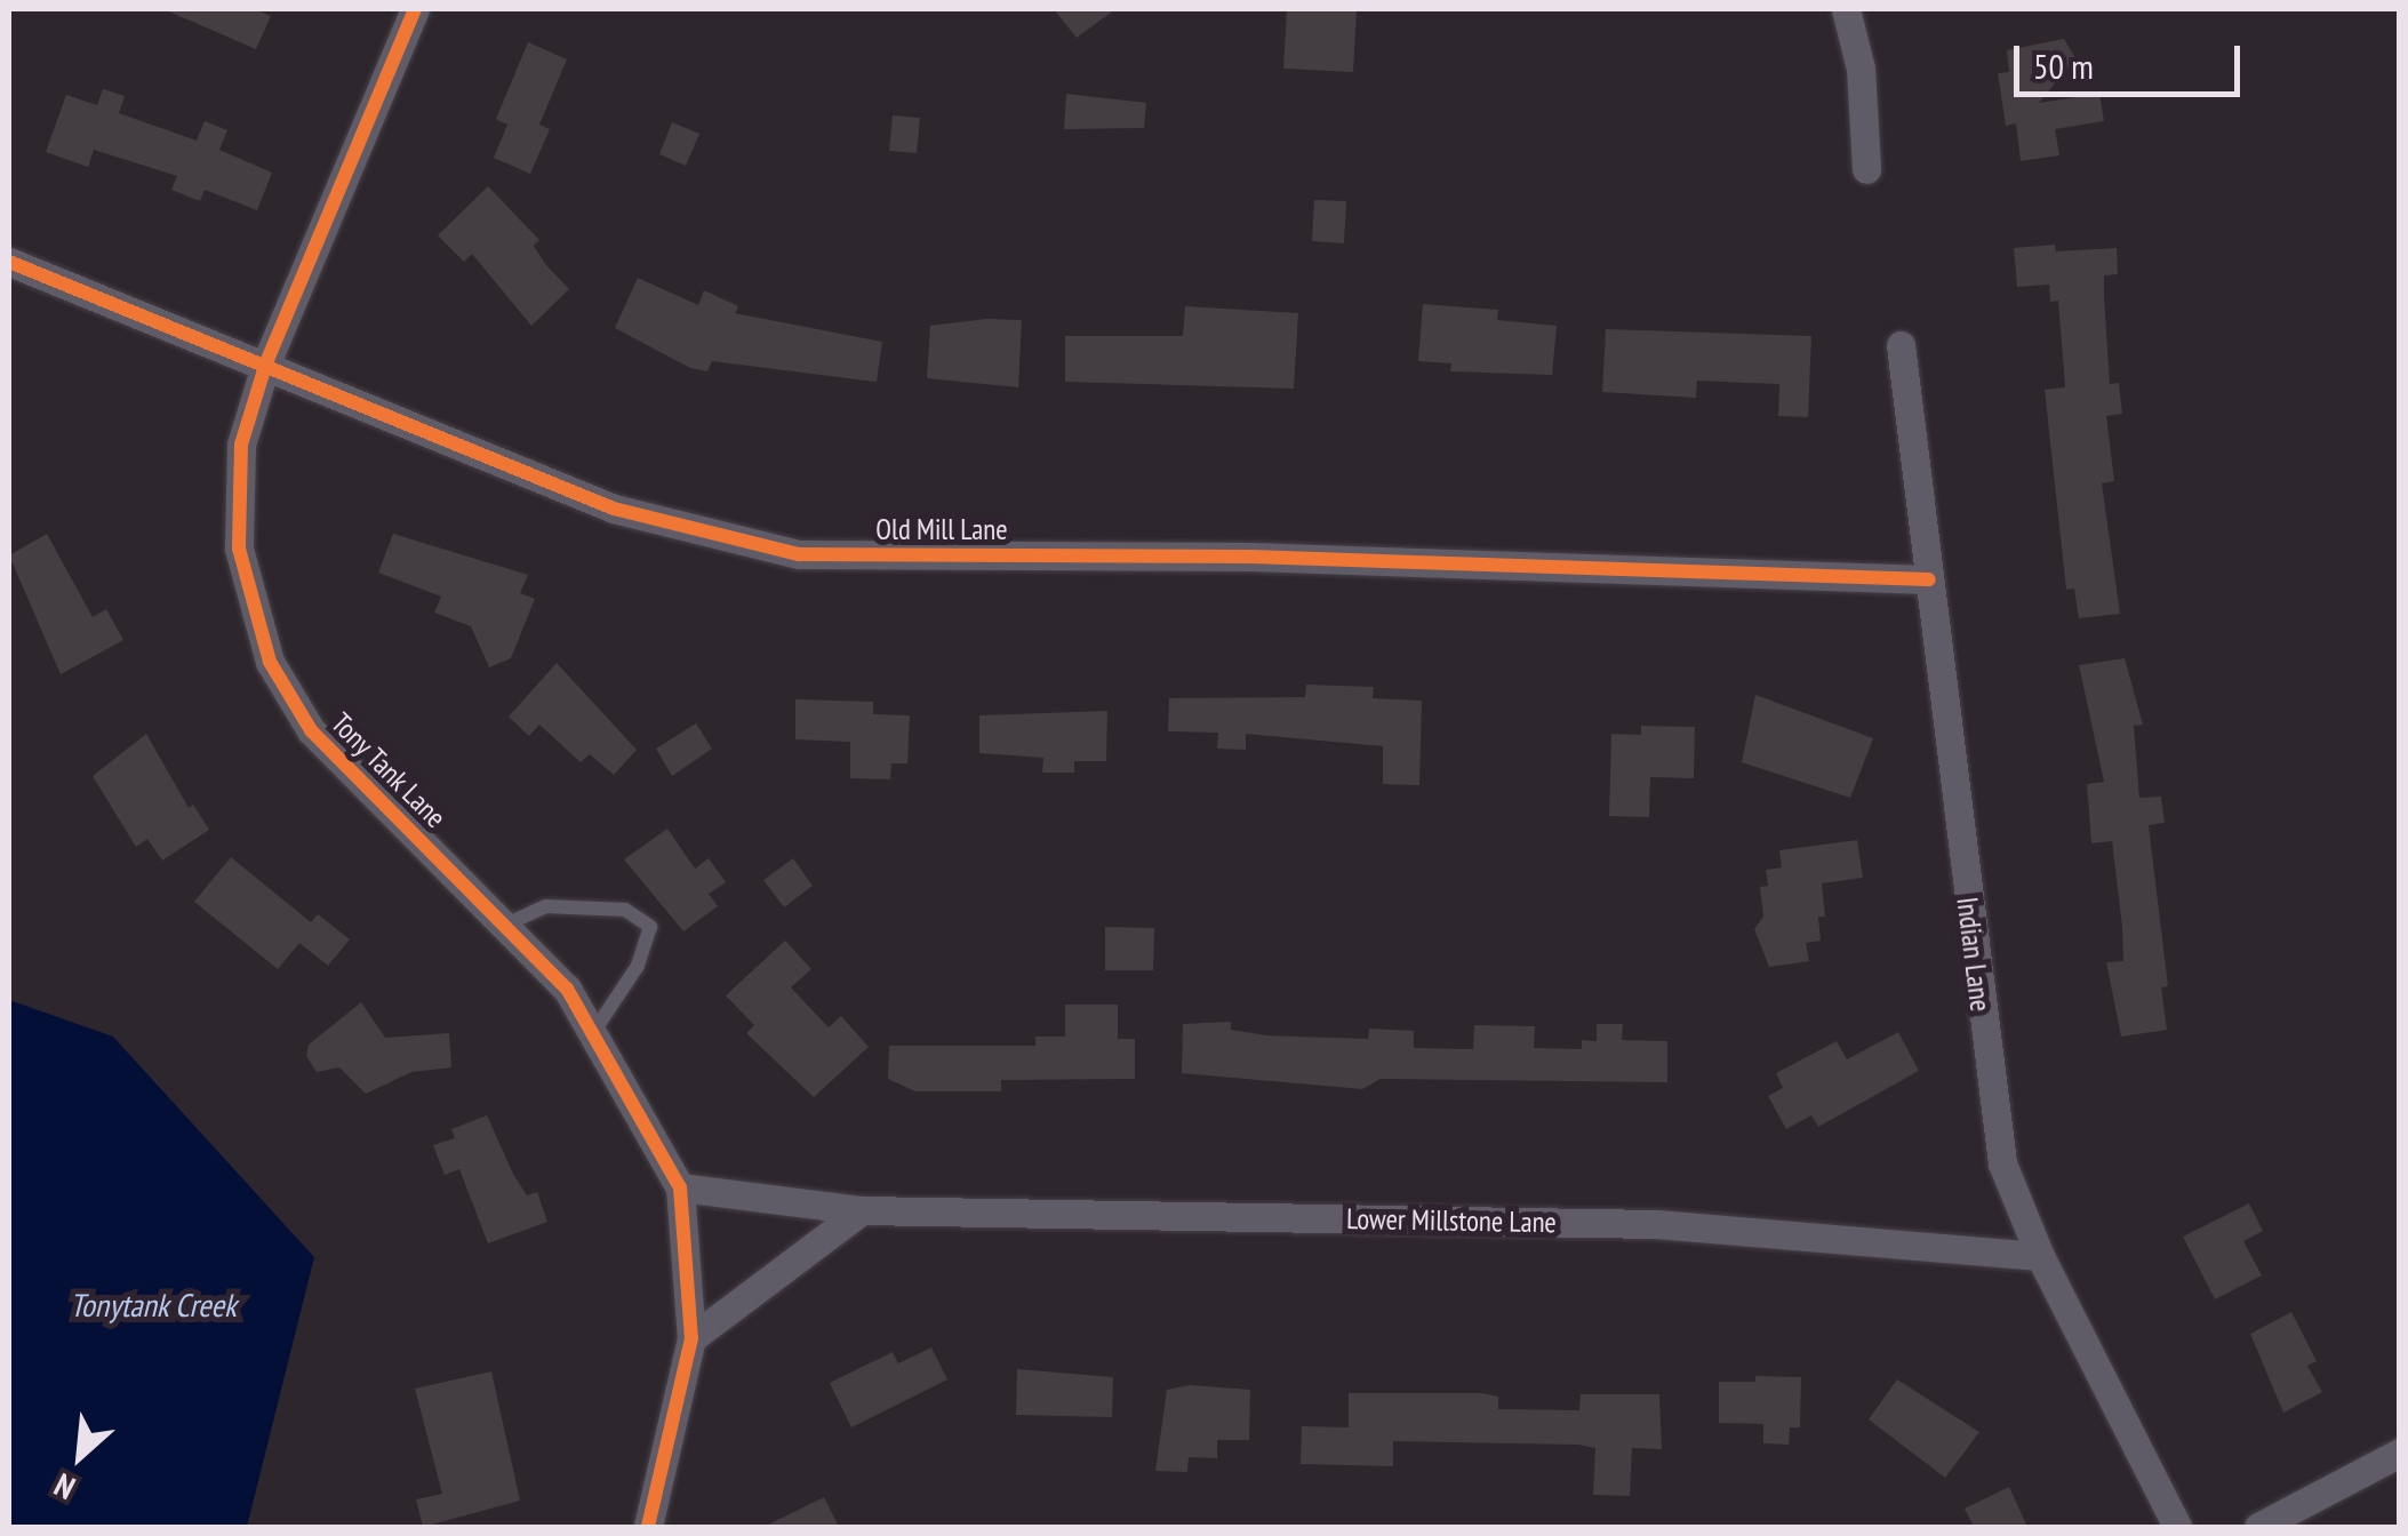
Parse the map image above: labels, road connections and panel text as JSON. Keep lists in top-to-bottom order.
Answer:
{
  "streets": {
    "street": [
      "Old Mill Lane",
      "Tony Tank Lane",
      "Indian Lane",
      "Lower Millstone Lane"
    ]
  },
  "crossings": [
    ["Old Mill Lane", "Tony Tank Lane"],
    ["Old Mill Lane", "Indian Lane"],
    ["Tony Tank Lane", "Lower Millstone Lane"],
    ["Indian Lane", "Lower Millstone Lane"]
  ],
  "water": ["Tonytank Creek"],
  "scale_bar": "50 m",
  "north": "bottom left"
}
